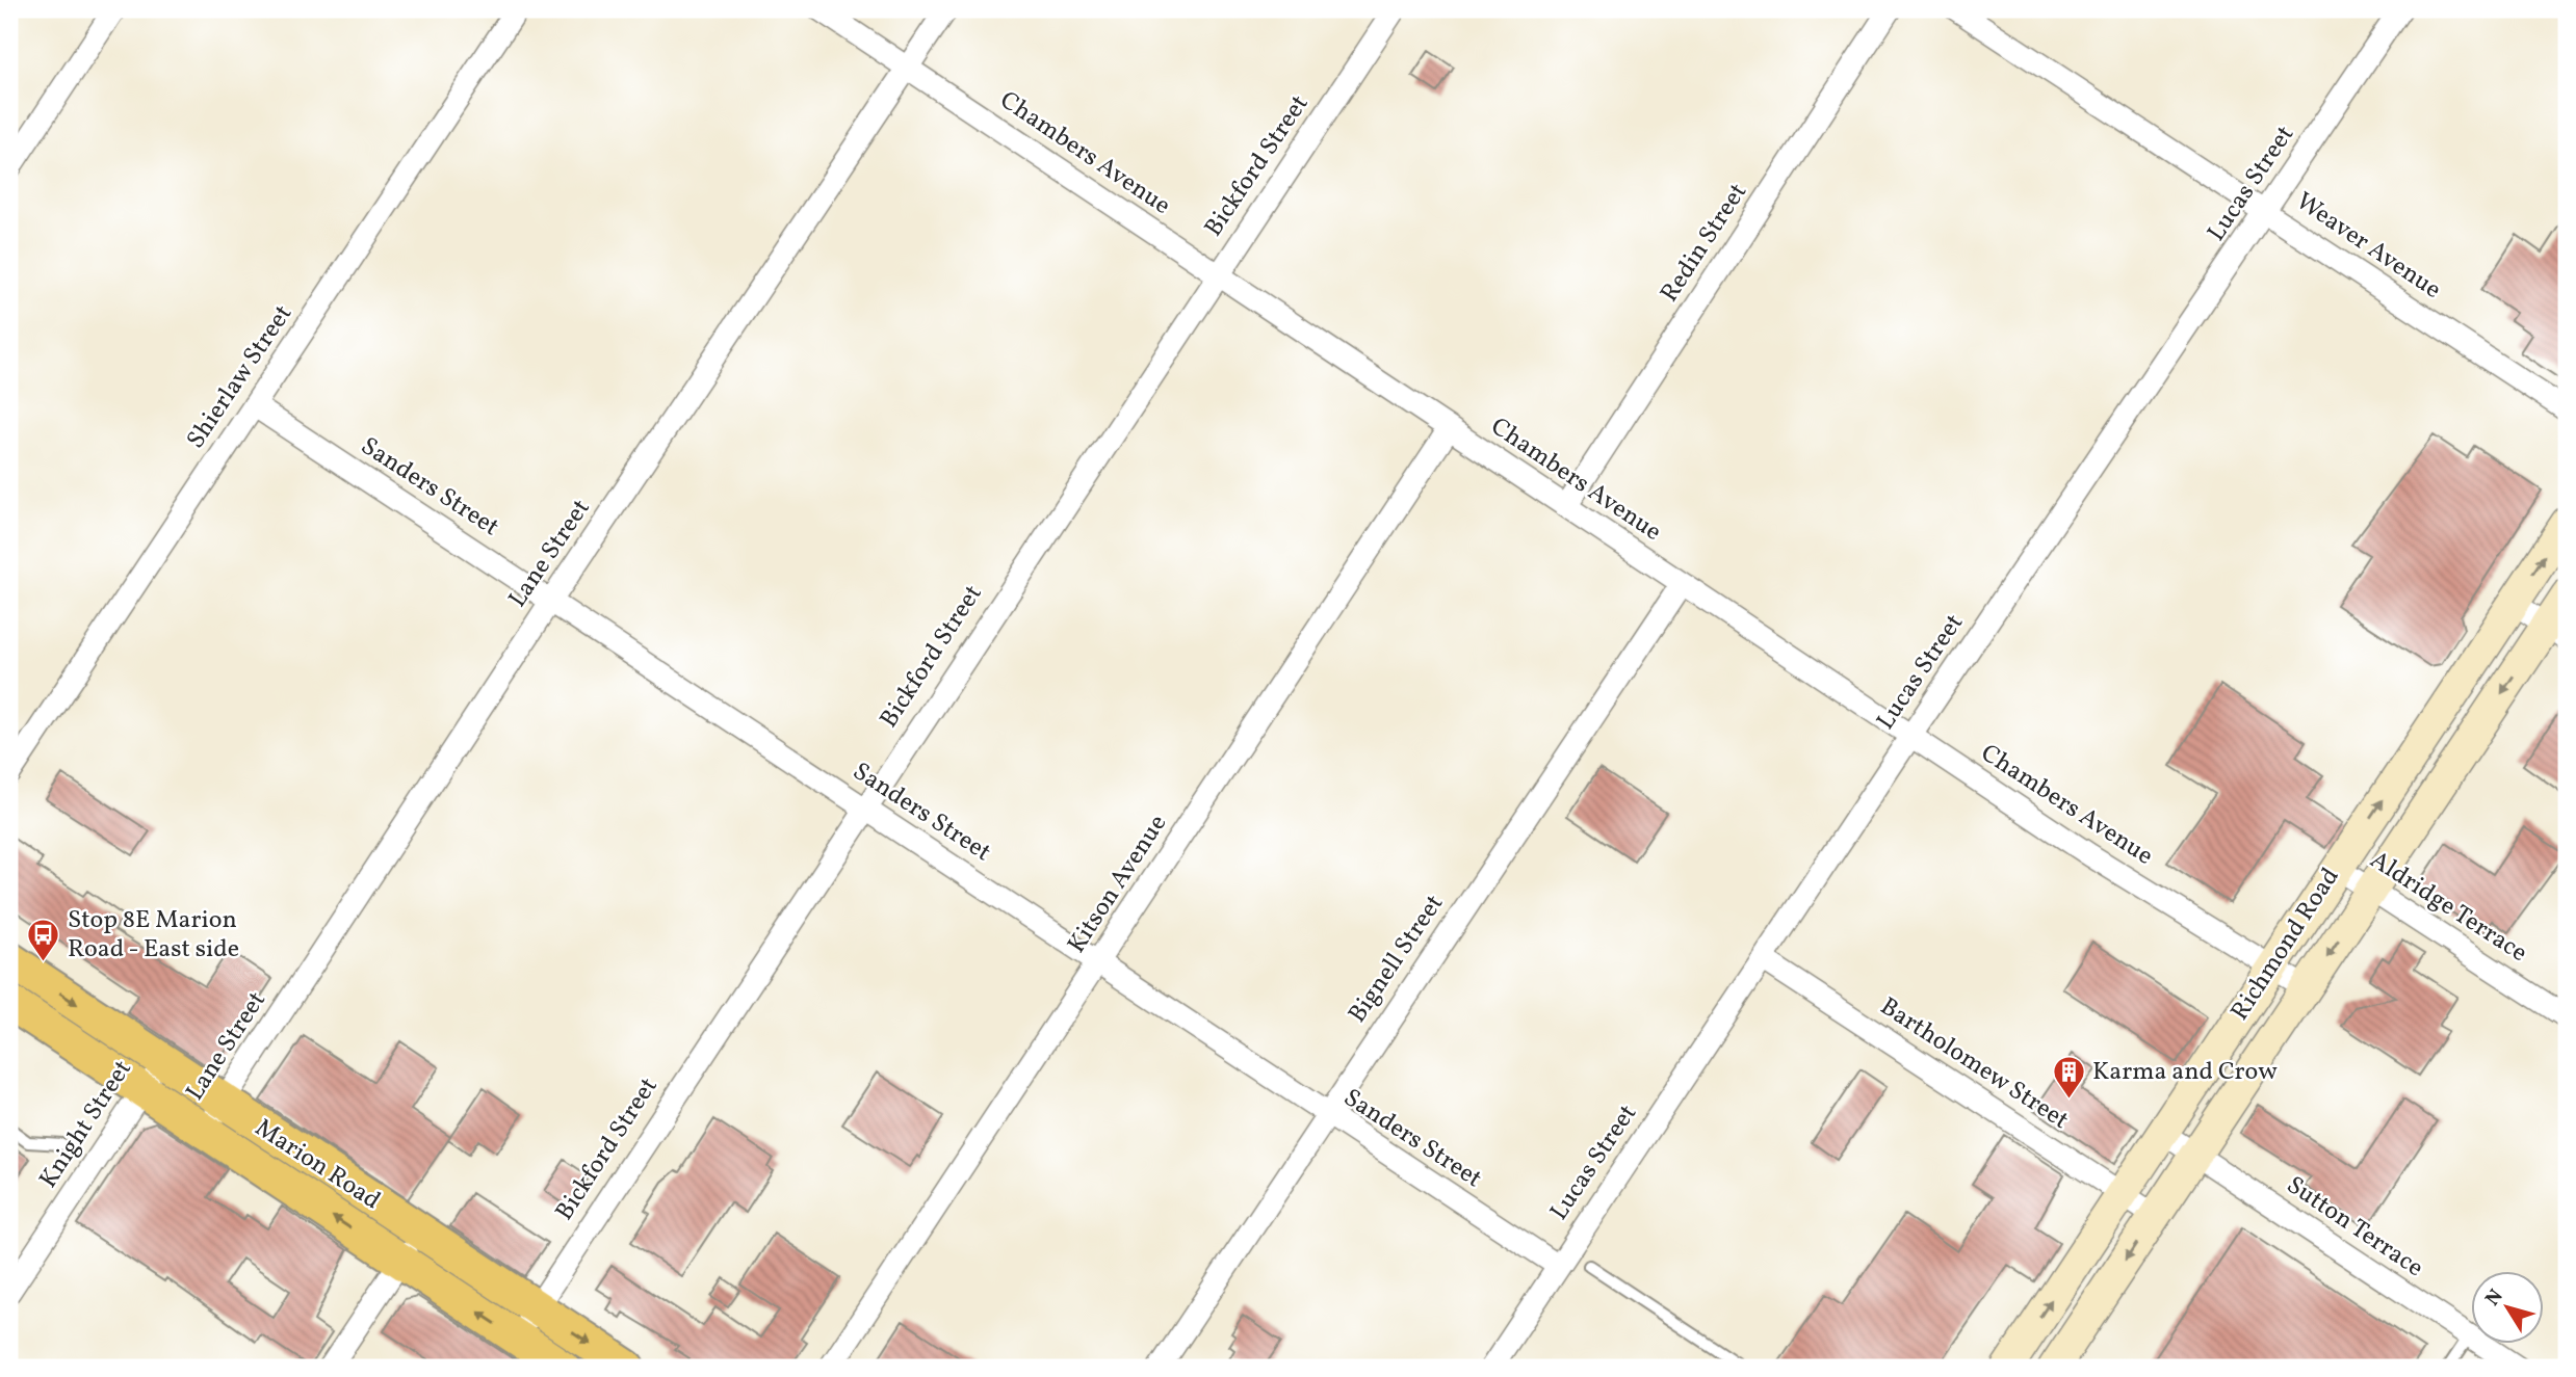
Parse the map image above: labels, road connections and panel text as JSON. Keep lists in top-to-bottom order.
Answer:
{
  "streets": {
    "main road": ["Richmond Road", "Marion Road"],
    "street": [
      "Chambers Avenue",
      "Bickford Street",
      "Lucas Street",
      "Redin Street",
      "Weaver Avenue",
      "Shierlaw Street",
      "Sanders Street",
      "Lane Street",
      "Kitson Avenue",
      "Aldridge Terrace",
      "Bignell Street",
      "Bartholomew Street",
      "Knight Street",
      "Sutton Terrace"
    ]
  },
  "crossings": [
    ["Chambers Avenue", "Bickford Street"],
    ["Chambers Avenue", "Lucas Street"],
    ["Chambers Avenue", "Redin Street"],
    ["Chambers Avenue", "Lane Street"],
    ["Chambers Avenue", "Kitson Avenue"],
    ["Chambers Avenue", "Richmond Road"],
    ["Chambers Avenue", "Bignell Street"],
    ["Bickford Street", "Sanders Street"],
    ["Bickford Street", "Marion Road"],
    ["Lucas Street", "Weaver Avenue"],
    ["Lucas Street", "Sanders Street"],
    ["Lucas Street", "Bartholomew Street"],
    ["Shierlaw Street", "Sanders Street"],
    ["Sanders Street", "Lane Street"],
    ["Sanders Street", "Kitson Avenue"],
    ["Sanders Street", "Bignell Street"],
    ["Lane Street", "Marion Road"],
    ["Aldridge Terrace", "Richmond Road"],
    ["Richmond Road", "Bartholomew Street"],
    ["Richmond Road", "Sutton Terrace"],
    ["Knight Street", "Marion Road"]
  ],
  "places": {
    "bus stop": ["Stop 8E Marion Road - East side"],
    "building": ["Karma and Crow"]
  },
  "north": "top left"
}
